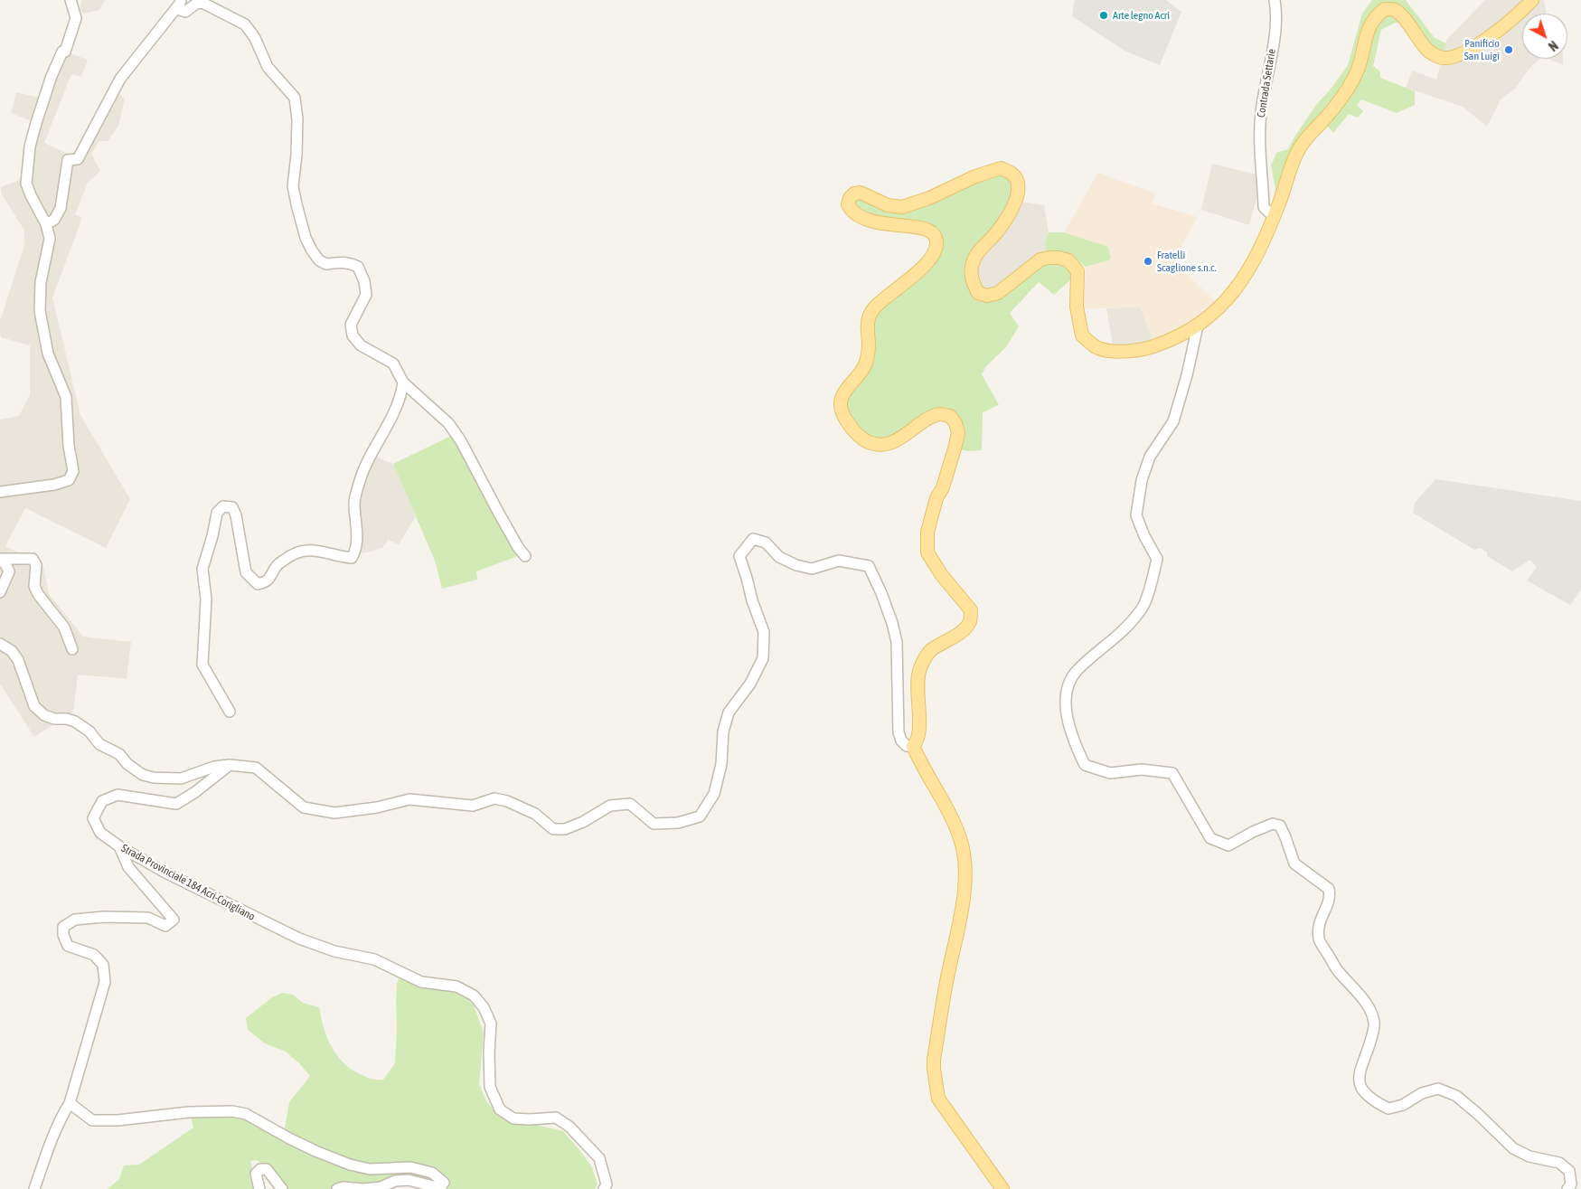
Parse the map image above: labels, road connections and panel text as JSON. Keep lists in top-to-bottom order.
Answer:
{
  "streets": {
    "street": ["Contrada Settarie", "Strada Provinciale 184 Acri-Corigliano"]
  },
  "places": ["Arte legno Acri", "Panificio San Luigi", "Fratelli Scaglione s.n.c."],
  "north": "bottom right"
}
